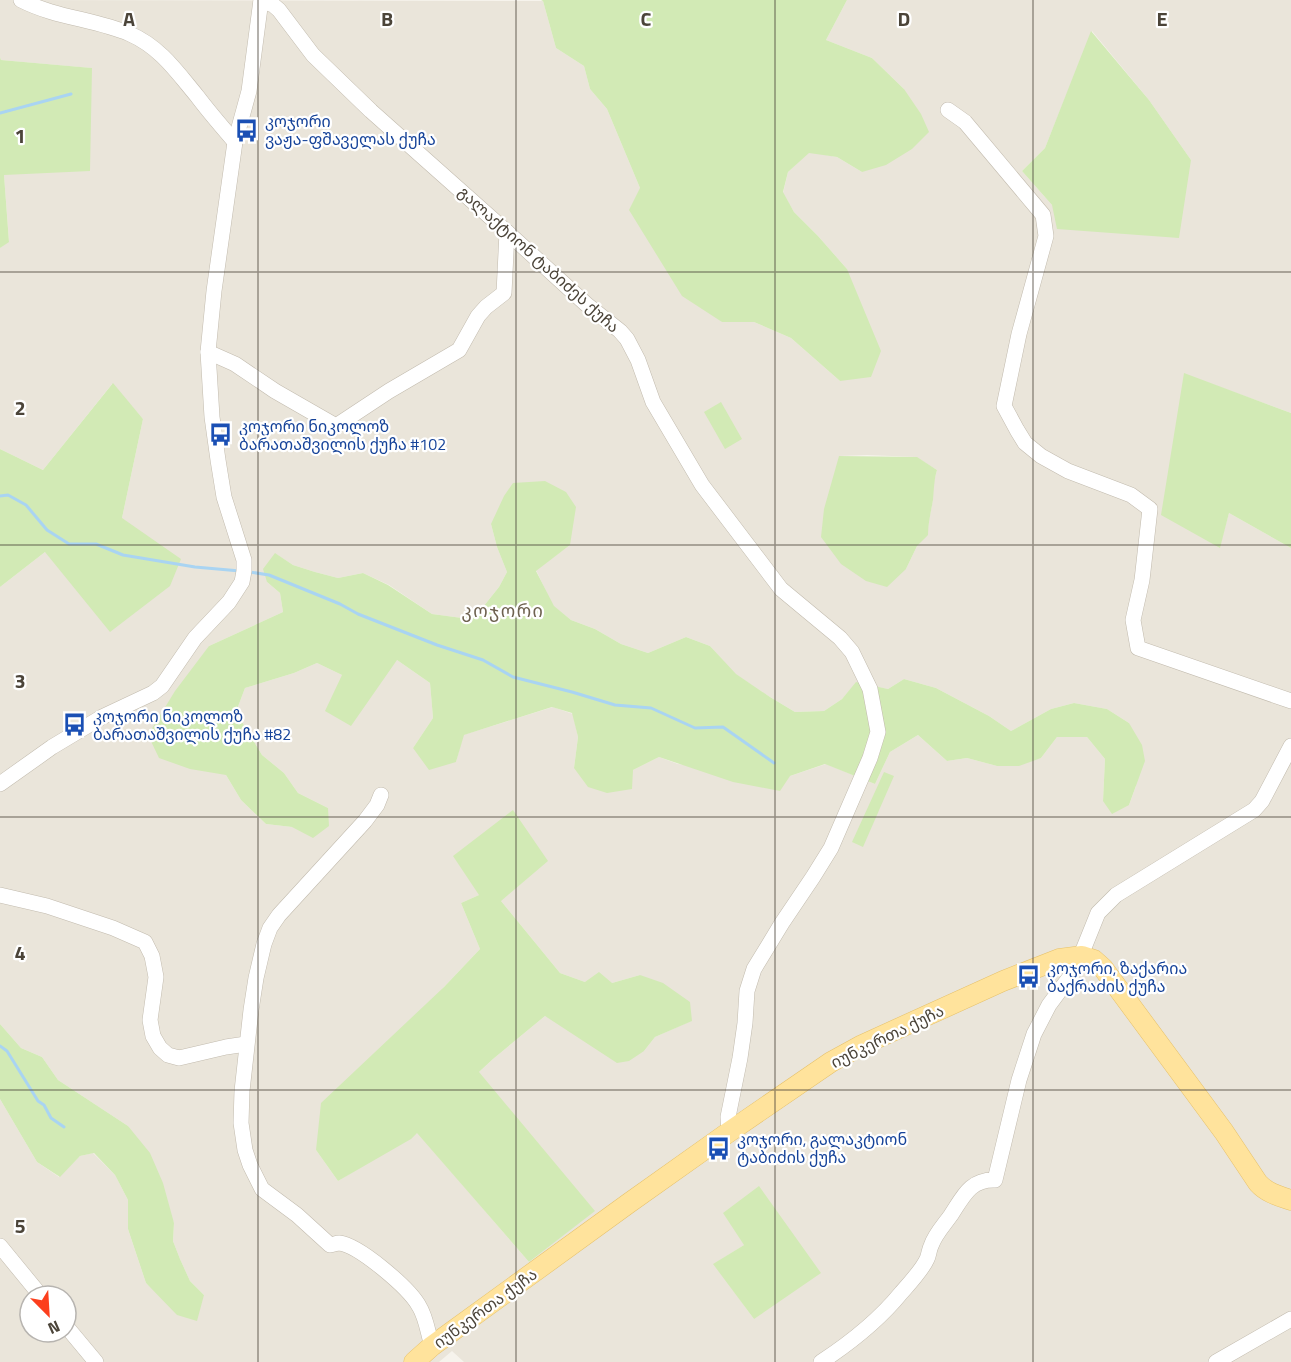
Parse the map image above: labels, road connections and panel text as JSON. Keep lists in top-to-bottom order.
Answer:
{
  "streets": {
    "main road": ["იუნკერთა ქუჩა"],
    "street": ["გალაქტიონ ტაბიძეს ქუჩა"]
  },
  "crossings": [
    ["გალაქტიონ ტაბიძეს ქუჩა", "იუნკერთა ქუჩა"]
  ],
  "districts": ["კოჯორი"],
  "places": {
    "bus stop": [
      "კოჯორი ვაჟა-ფშაველას ქუჩა",
      "კოჯორი ნიკოლოზ ბარათაშვილის ქუჩა #102",
      "კოჯორი ნიკოლოზ ბარათაშვილის ქუჩა #82",
      "კოჯორი, ზაქარია ბაქრაძის ქუჩა",
      "კოჯორი, გალაკტიონ ტაბიძის ქუჩა"
    ]
  },
  "north": "bottom right",
  "grid": {
    "columns": [
      "A",
      "B",
      "C",
      "D",
      "E"
    ],
    "rows": [
      "1",
      "2",
      "3",
      "4",
      "5"
    ]
  }
}
